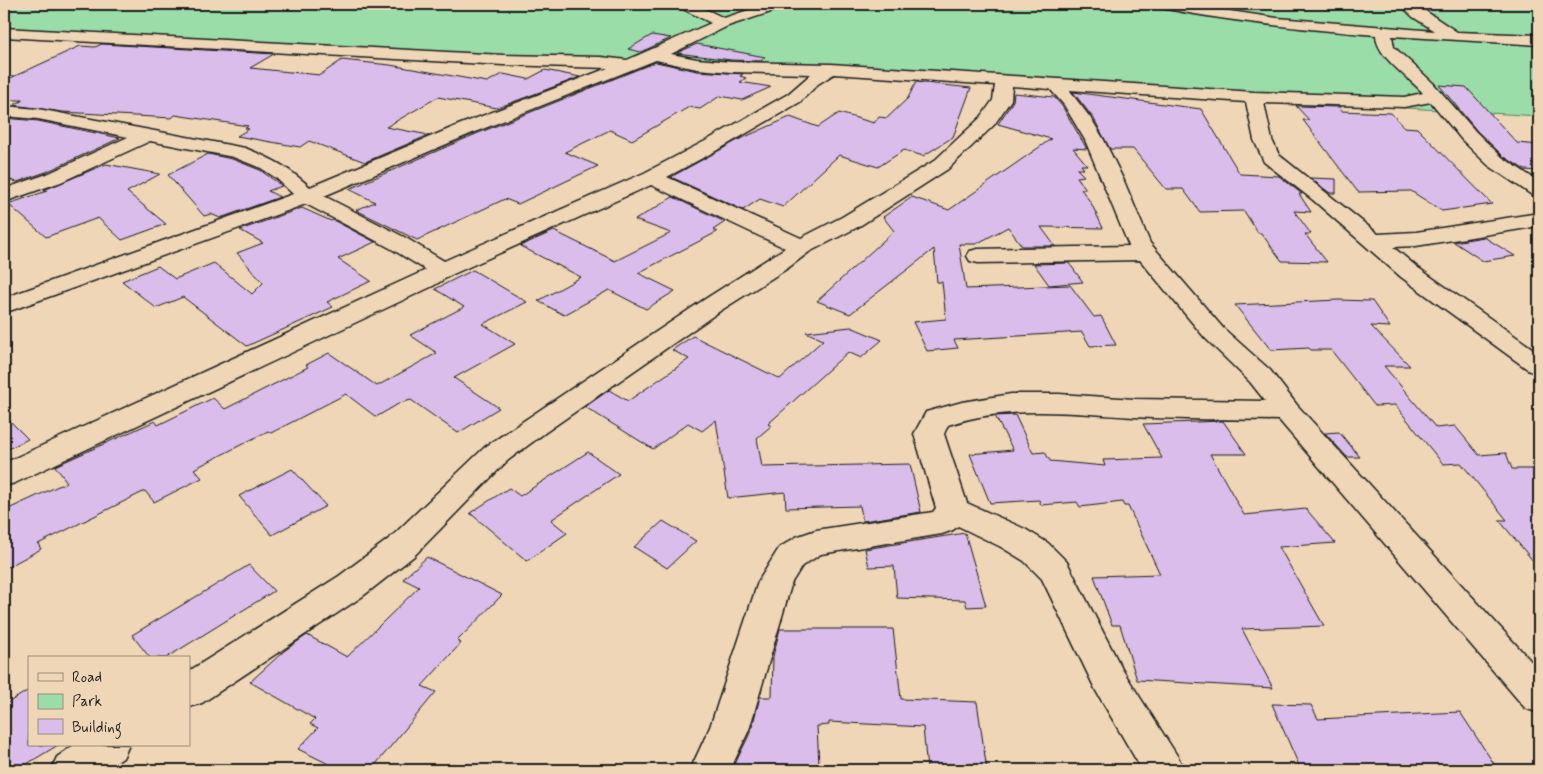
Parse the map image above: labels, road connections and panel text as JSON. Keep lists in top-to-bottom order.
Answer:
{
  "legend": ["Road", "Park", "Building"]
}
